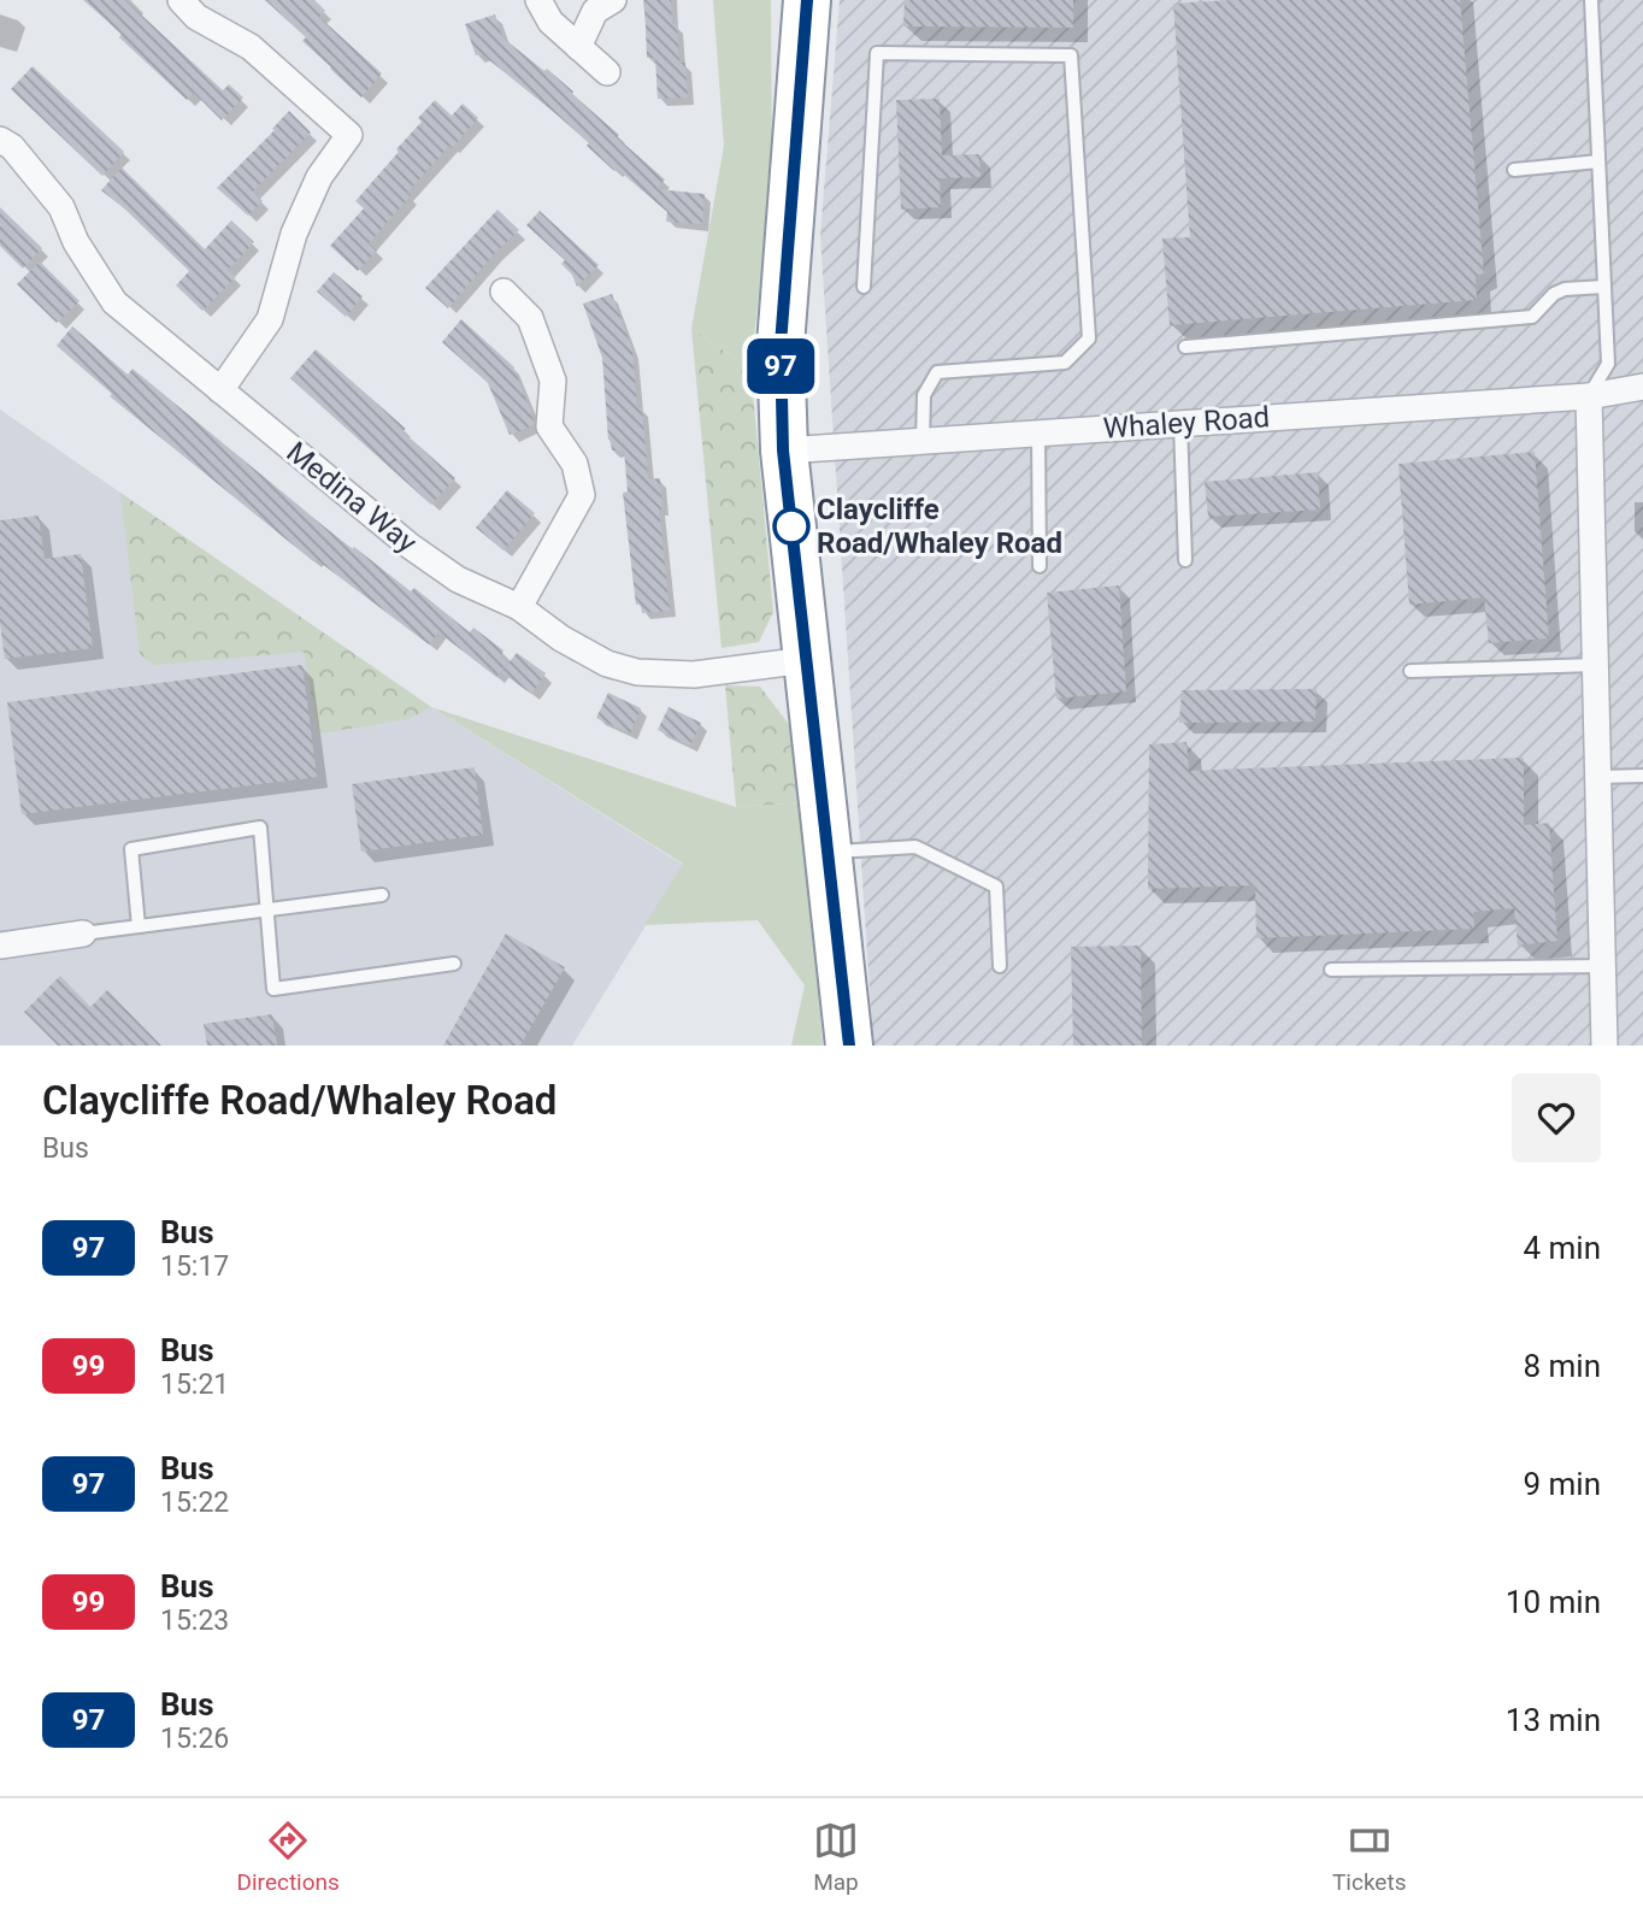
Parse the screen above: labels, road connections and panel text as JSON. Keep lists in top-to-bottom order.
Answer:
{
  "streets": {
    "street": ["Whaley Road", "Medina Way"]
  },
  "places": ["Claycliffe Road/Whaley Road"],
  "lines": ["bus line 97"],
  "page": {
    "on_map": "97",
    "heading": ["Claycliffe Road/Whaley Road", "Bus"],
    "list": [
      {
        "mark": "97",
        "name": "Bus",
        "note": "15:17",
        "value": "4 min"
      },
      {
        "mark": "99",
        "name": "Bus",
        "note": "15:21",
        "value": "8 min"
      },
      {
        "mark": "97",
        "name": "Bus",
        "note": "15:22",
        "value": "9 min"
      },
      {
        "mark": "99",
        "name": "Bus",
        "note": "15:23",
        "value": "10 min"
      },
      {
        "mark": "97",
        "name": "Bus",
        "note": "15:26",
        "value": "13 min"
      }
    ],
    "tabs": ["Directions", "Map", "Tickets"]
  }
}
